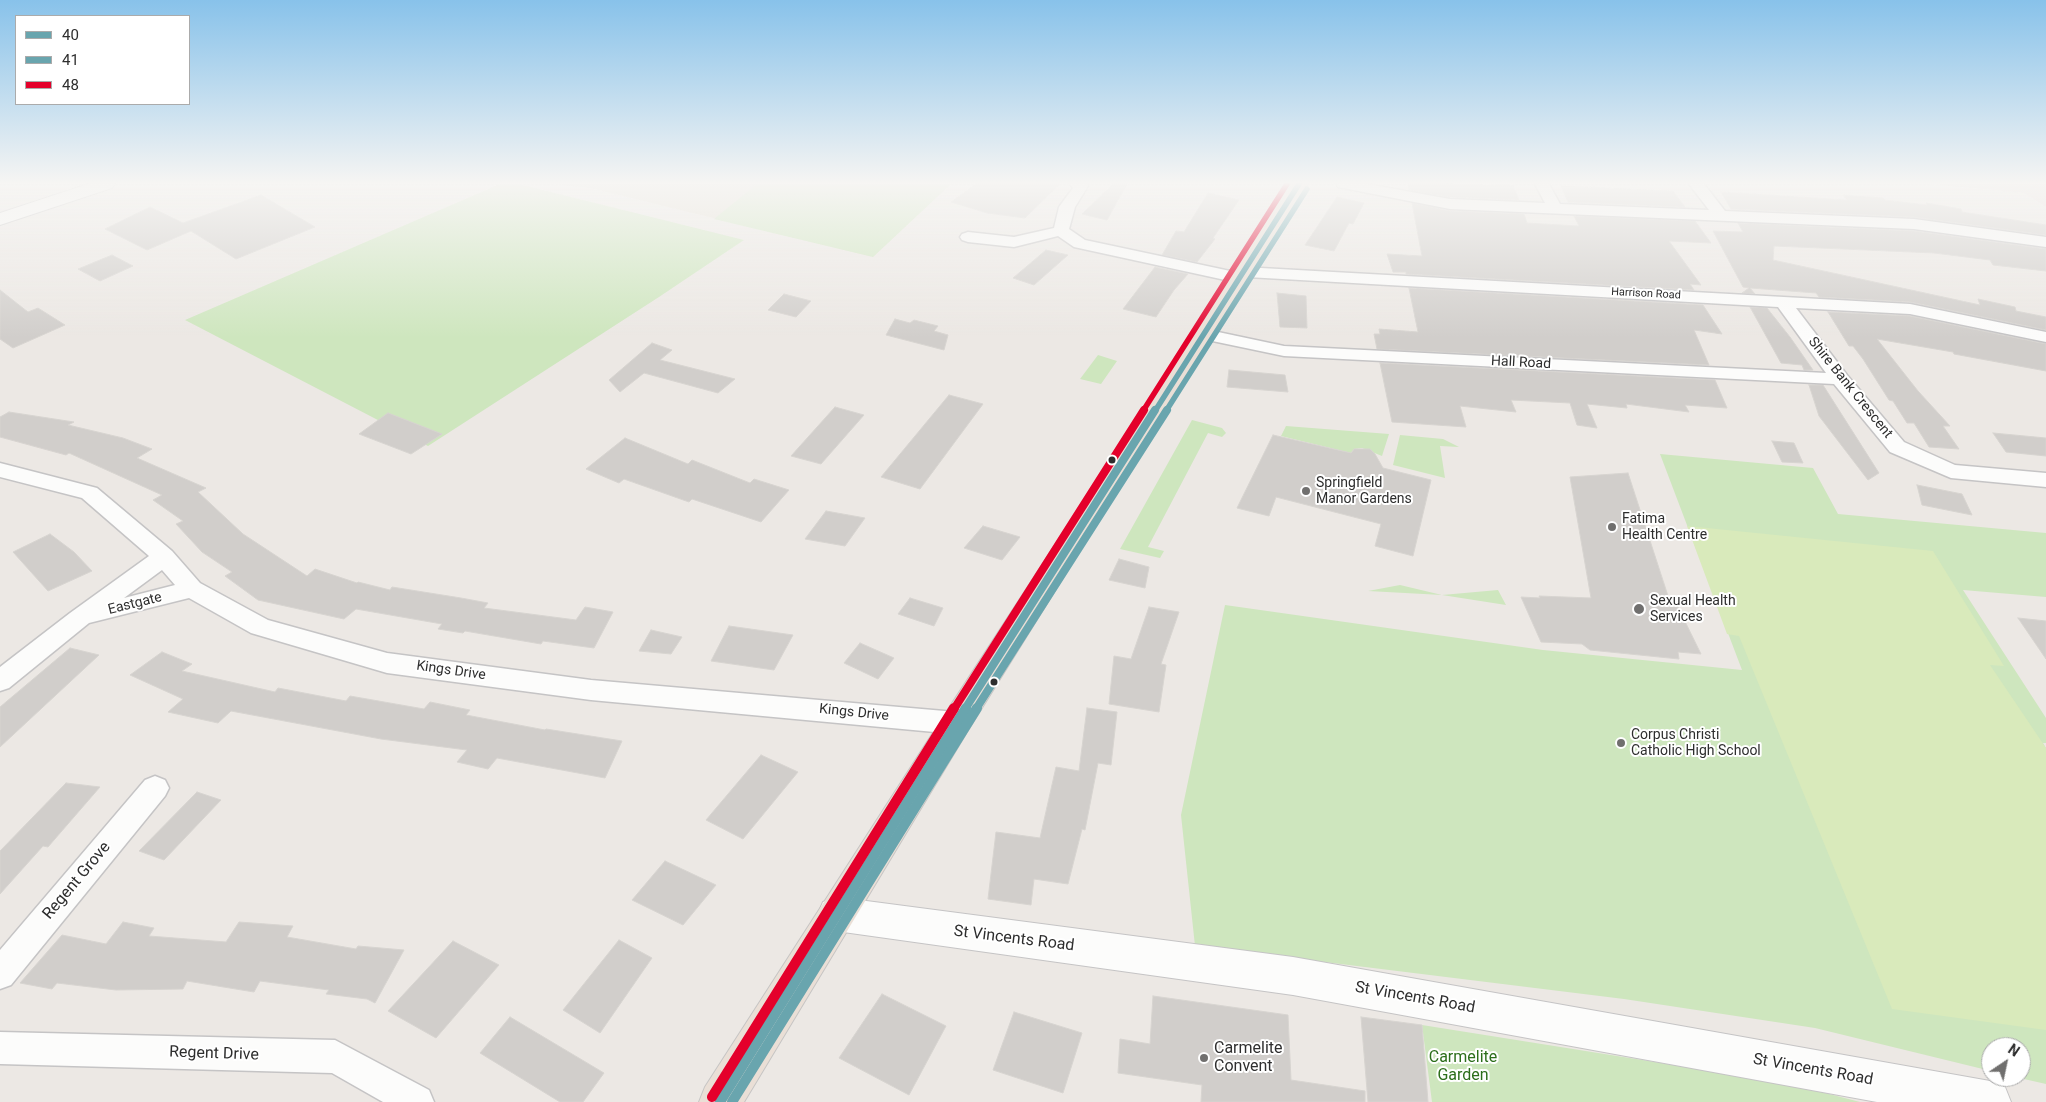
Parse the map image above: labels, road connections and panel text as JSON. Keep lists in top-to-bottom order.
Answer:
{
  "streets": {
    "street": [
      "Harrison Road",
      "Hall Road",
      "Shire Bank Crescent",
      "Eastgate",
      "Kings Drive",
      "Regent Grove",
      "St Vincents Road",
      "Regent Drive"
    ]
  },
  "crossings": [
    ["Harrison Road", "Shire Bank Crescent"],
    ["Hall Road", "Shire Bank Crescent"],
    ["Eastgate", "Kings Drive"]
  ],
  "parks": ["Carmelite Garden"],
  "places": [
    "Springfield Manor Gardens",
    "Fatima Health Centre",
    "Sexual Health Services",
    "Corpus Christi Catholic High School",
    "Carmelite Convent"
  ],
  "lines": ["transit line 40", "transit line 41", "transit line 48"],
  "legend": ["40", "41", "48"],
  "north": "top right"
}
